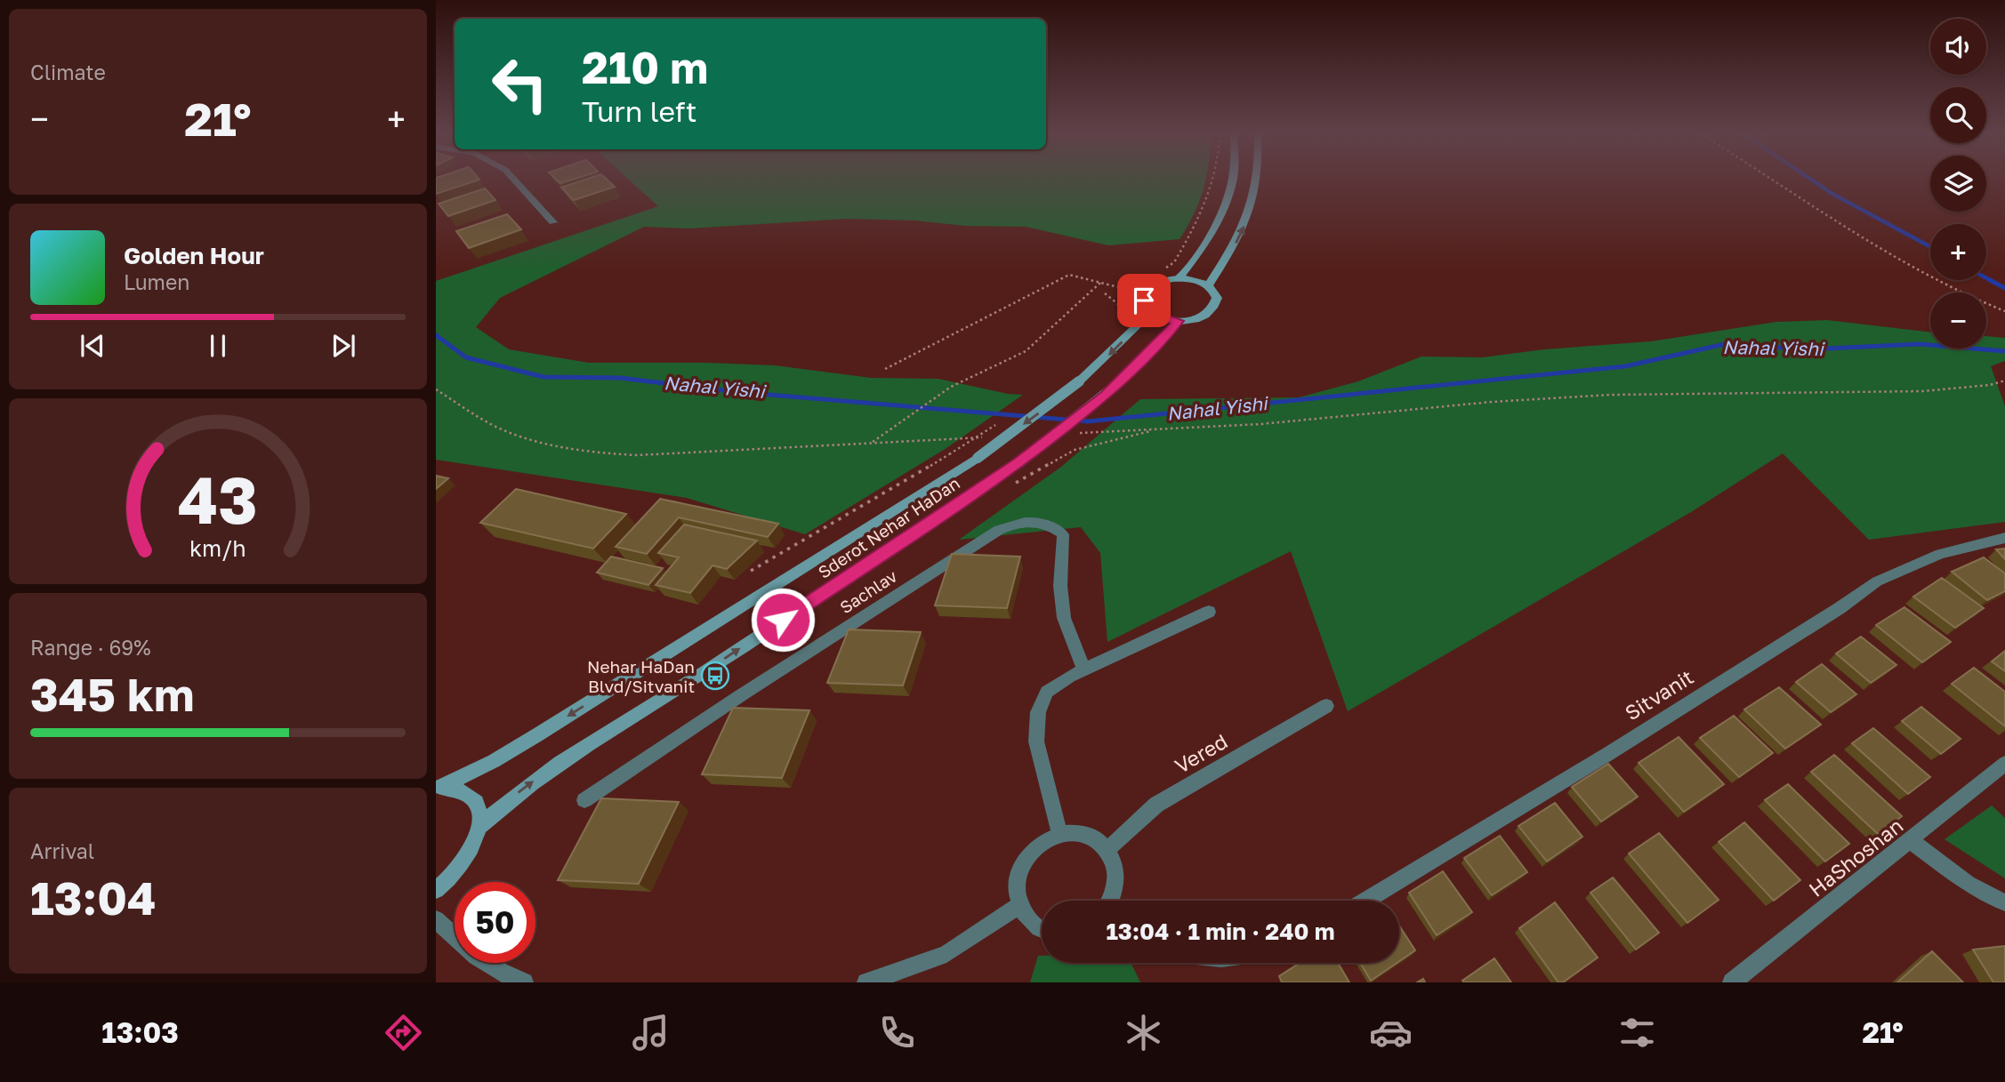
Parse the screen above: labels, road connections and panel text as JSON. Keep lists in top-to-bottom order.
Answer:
{
  "streets": {
    "main road": ["Sderot Nehar HaDan"],
    "street": [
      "Sachlav",
      "Sitvanit",
      "Vered",
      "HaShoshan"
    ]
  },
  "water": ["Nahal Yishi"],
  "places": {
    "bus stop": ["Nehar HaDan Blvd/Sitvanit"]
  },
  "page": {
    "tile": [
      "Climate",
      ["Range · 69%", "345 km"],
      ["Arrival", "13:04"]
    ],
    "map_buttons": ["+", "−"],
    "turn": ["210 m", "Turn left"],
    "heat": ["−", "21°", "+"],
    "song": ["Golden Hour", "Lumen"],
    "limit": "50",
    "trip": "13:04 · 1 min · 240 m",
    "tabs": ["13:03", "21°"],
    "gauge": ["43", "km/h"]
  }
}
